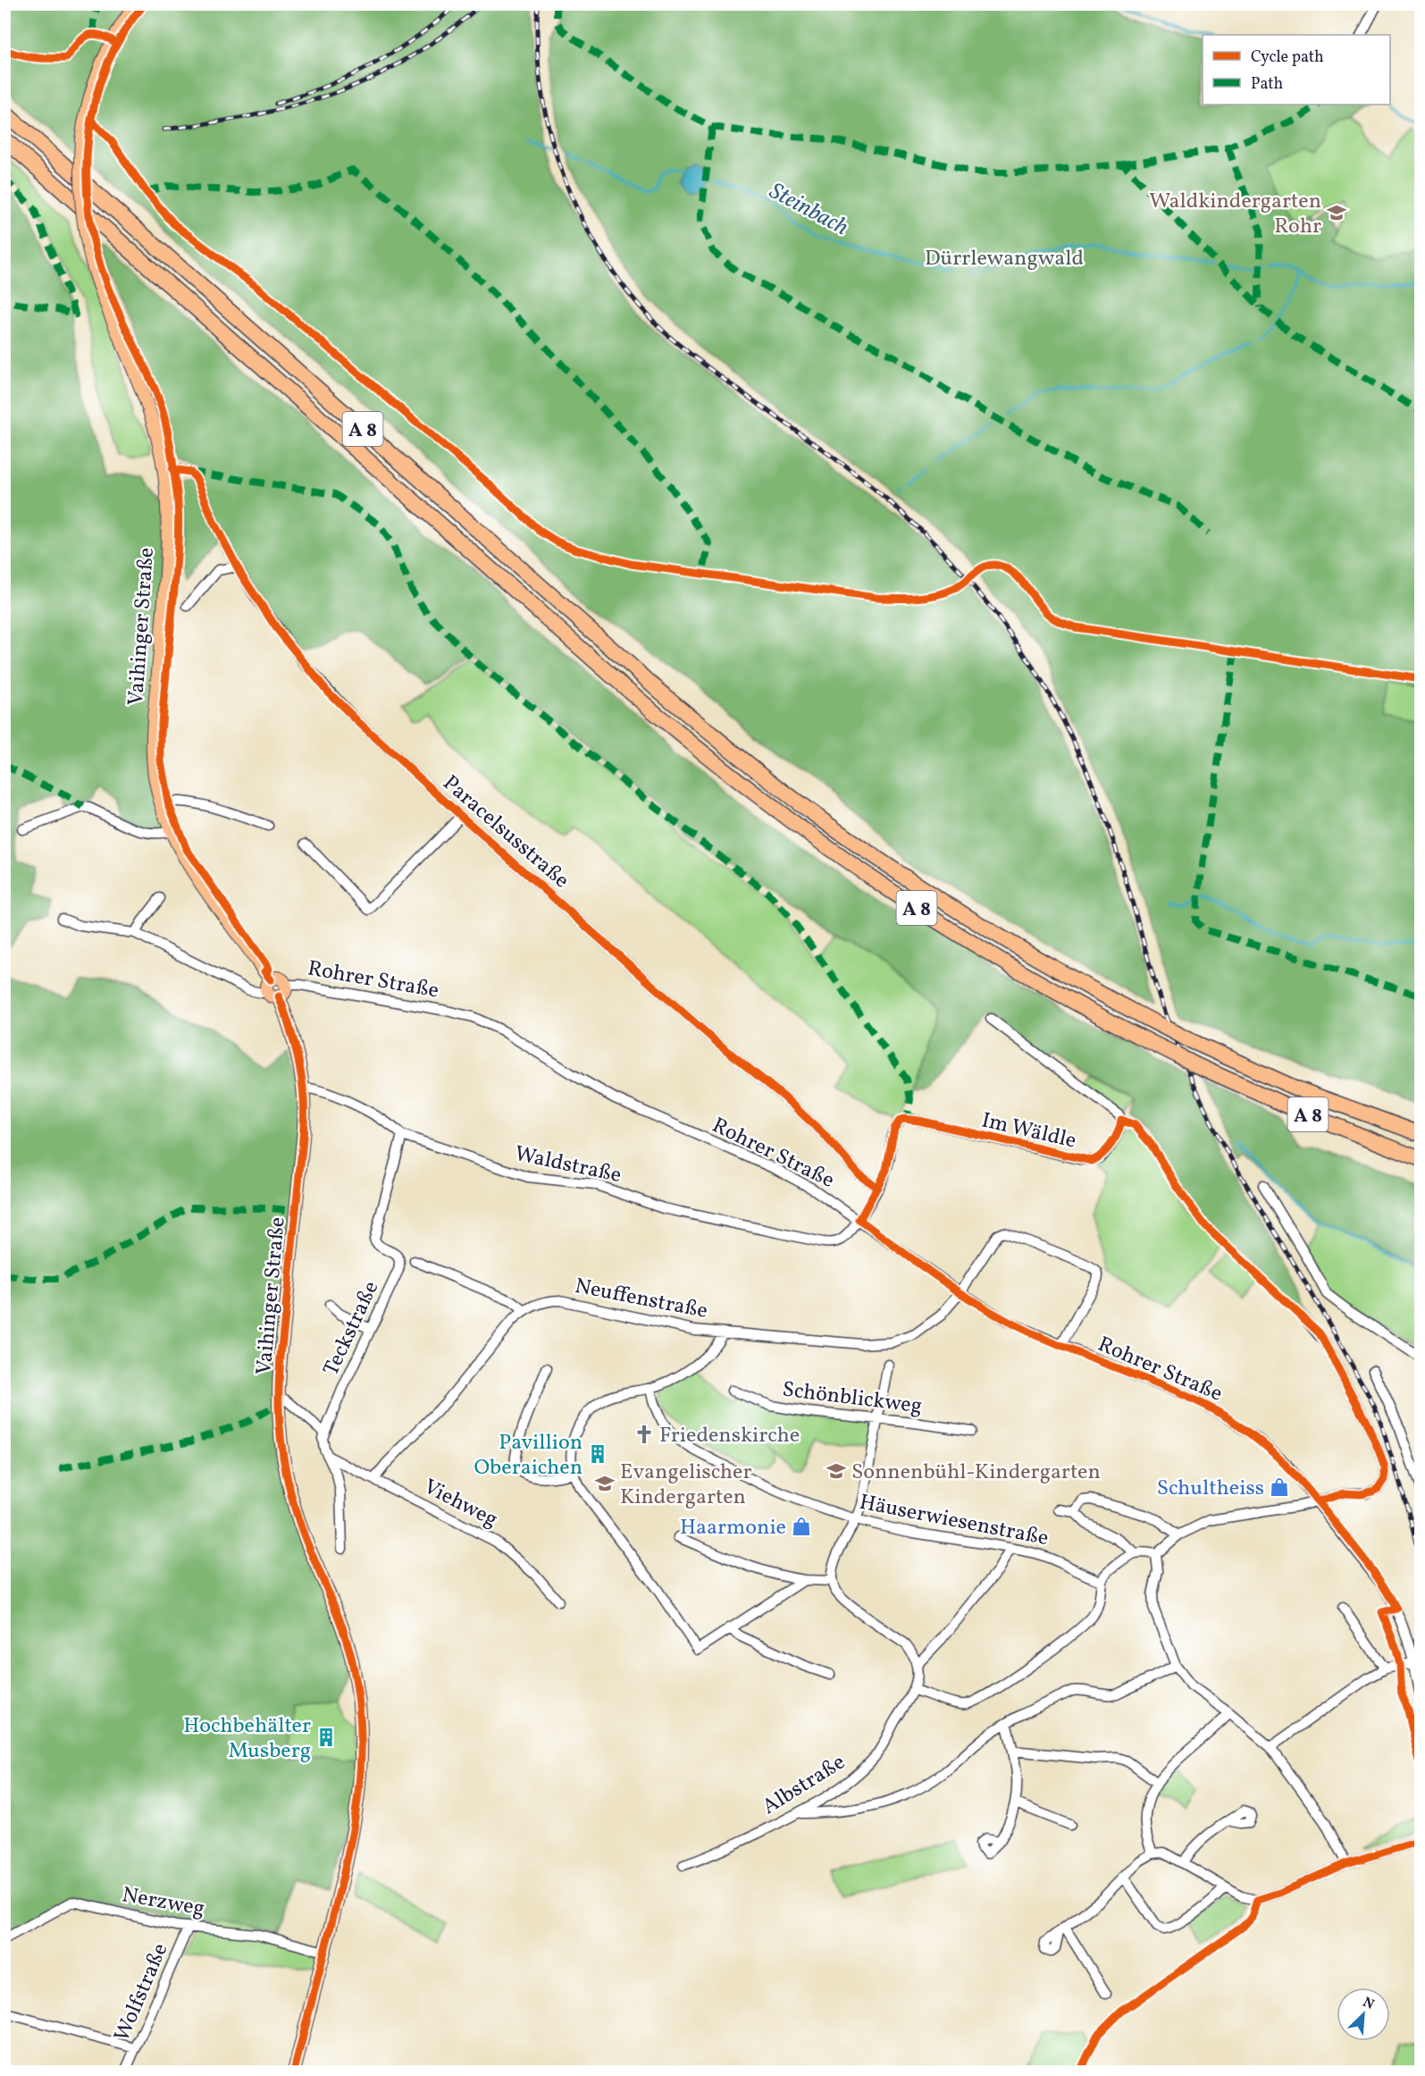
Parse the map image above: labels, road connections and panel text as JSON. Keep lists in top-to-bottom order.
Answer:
{
  "streets": {
    "highway": ["A 8"],
    "main road": ["Vaihinger Straße"],
    "street": [
      "Paracelsusstraße",
      "Rohrer Straße",
      "Im Wäldle",
      "Waldstraße",
      "Neuffenstraße",
      "Teckstraße",
      "Schönblickweg",
      "Viehweg",
      "Häuserwiesenstraße",
      "Albstraße",
      "Nerzweg",
      "Wolfstraße"
    ]
  },
  "crossings": [
    ["Vaihinger Straße", "Paracelsusstraße"],
    ["Vaihinger Straße", "Rohrer Straße"],
    ["Vaihinger Straße", "Waldstraße"],
    ["Vaihinger Straße", "Nerzweg"],
    ["Paracelsusstraße", "Waldstraße"],
    ["Rohrer Straße", "Waldstraße"],
    ["Rohrer Straße", "Neuffenstraße"],
    ["Im Wäldle", "Waldstraße"],
    ["Waldstraße", "Teckstraße"],
    ["Neuffenstraße", "Viehweg"],
    ["Nerzweg", "Wolfstraße"]
  ],
  "water": ["Steinbach"],
  "parks": ["Dürrlewangwald"],
  "places": {
    "school or university": ["Waldkindergarten Rohr", "Sonnenbühl-Kindergarten", "Evangelischer Kindergarten"],
    "church": ["Friedenskirche"],
    "building": ["Pavillion Oberaichen", "Hochbehälter Musberg"],
    "shop": ["Schultheiss", "Haarmonie"]
  },
  "legend": ["Cycle path", "Path"],
  "north": "top right"
}
